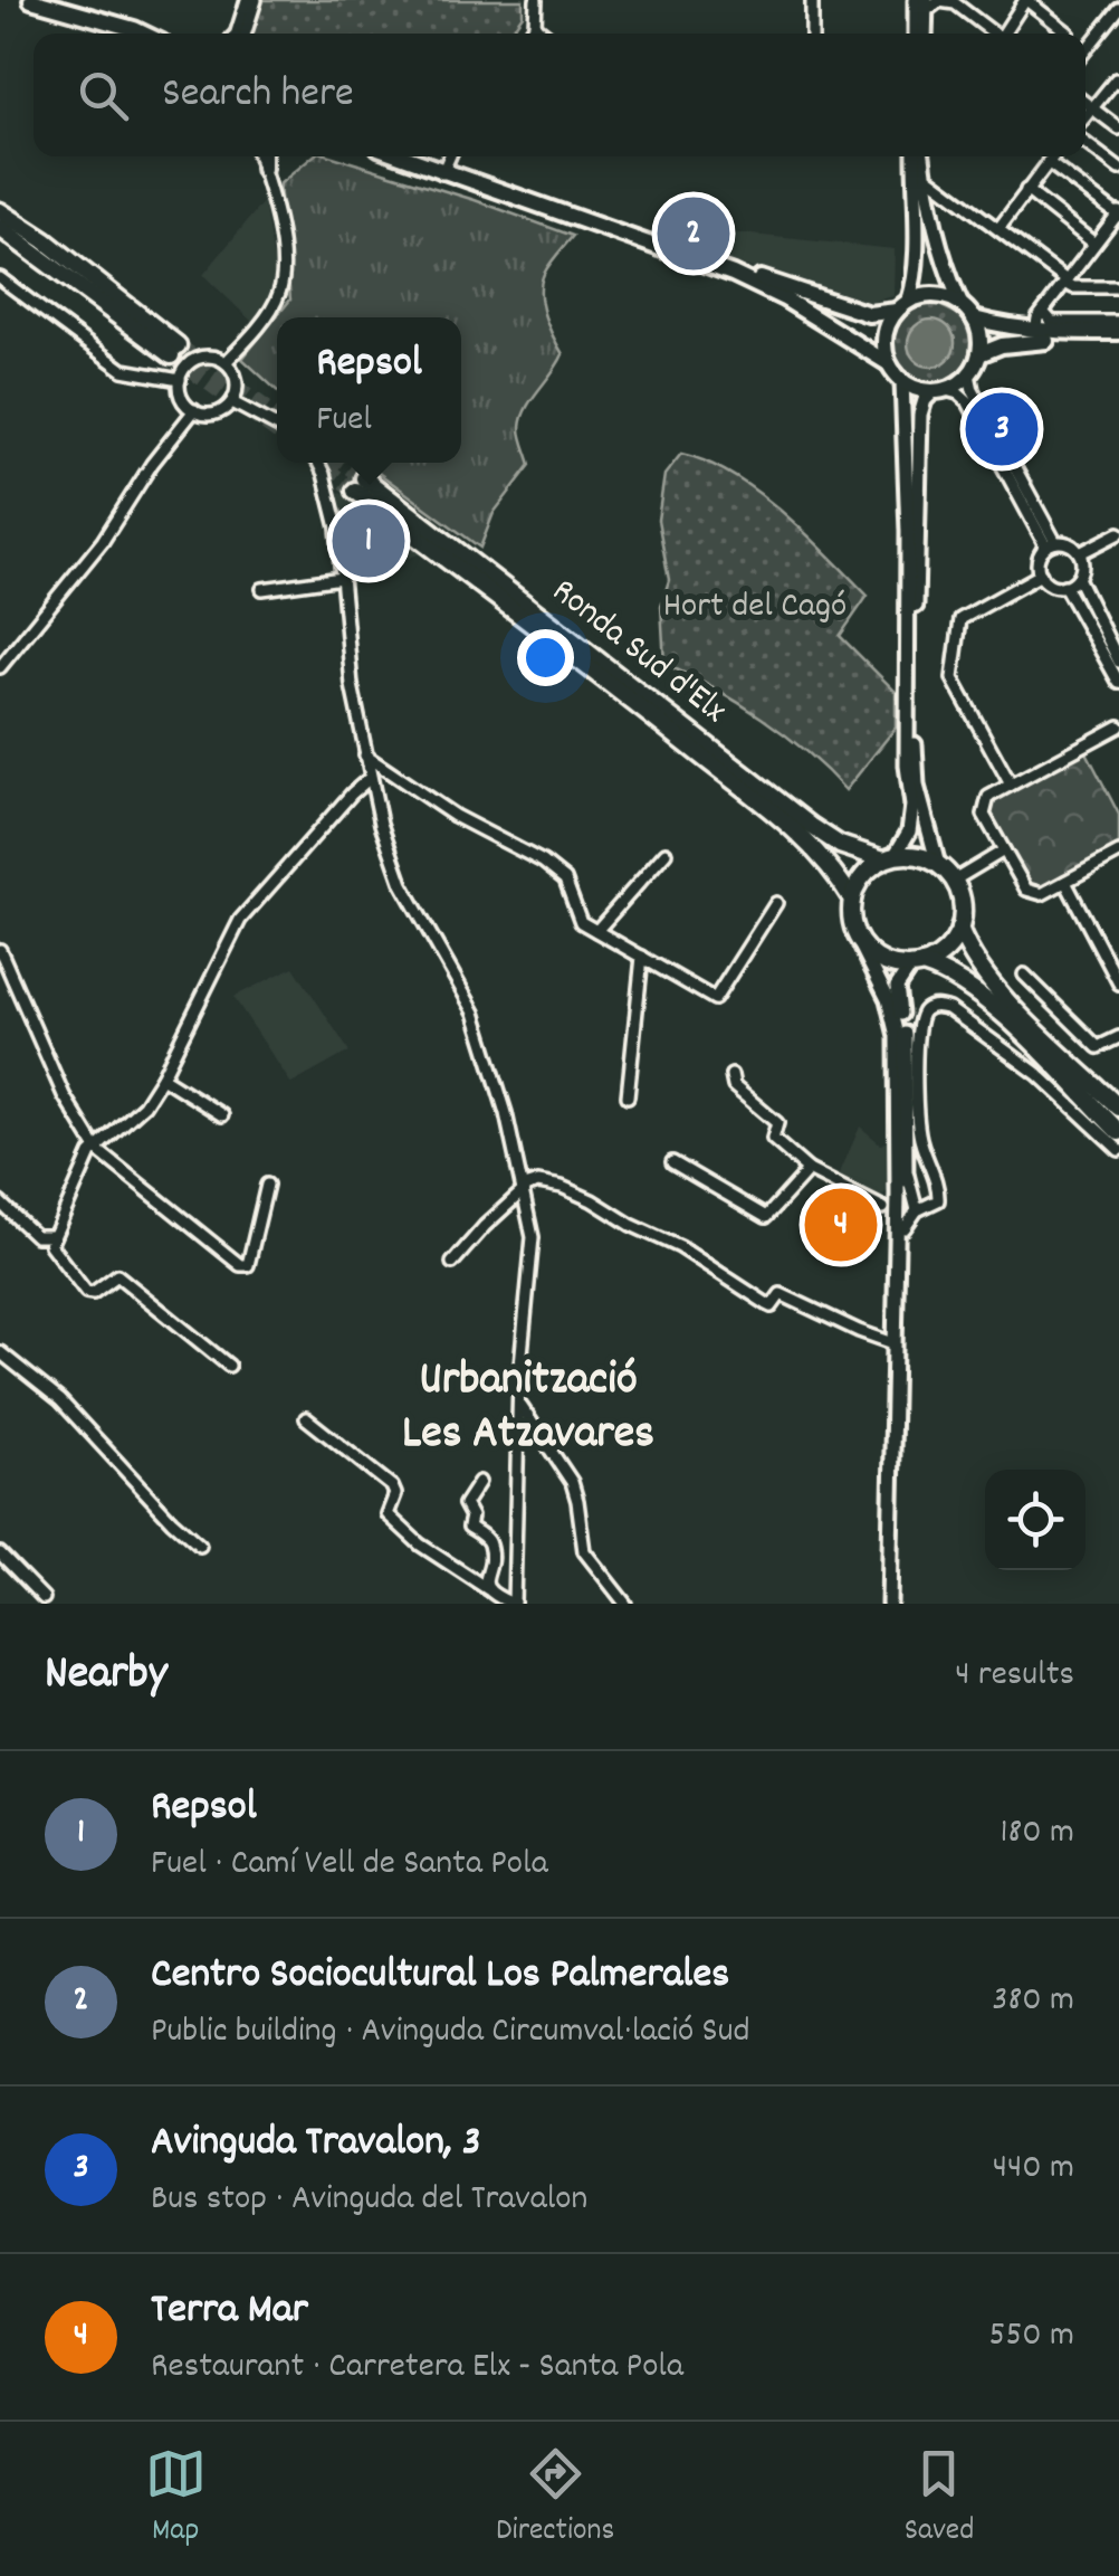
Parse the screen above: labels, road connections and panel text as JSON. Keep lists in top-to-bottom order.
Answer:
{
  "streets": {
    "highway": ["Ronda Sud d'Elx"]
  },
  "districts": ["Urbanització Les Atzavares"],
  "parks": ["Hort del Cagó"],
  "page": {
    "search": "Search here",
    "pins": [
      "2",
      "3",
      "1",
      "4"
    ],
    "popup": ["Repsol", "Fuel"],
    "heading": ["Nearby", "4 results"],
    "list": [
      {
        "mark": "1",
        "name": "Repsol",
        "note": "Fuel · Camí Vell de Santa Pola",
        "value": "180 m"
      },
      {
        "mark": "2",
        "name": "Centro Sociocultural Los Palmerales",
        "note": "Public building · Avinguda Circumval·lació Sud",
        "value": "380 m"
      },
      {
        "mark": "3",
        "name": "Avinguda Travalon, 3",
        "note": "Bus stop · Avinguda del Travalon",
        "value": "440 m"
      },
      {
        "mark": "4",
        "name": "Terra Mar",
        "note": "Restaurant · Carretera Elx - Santa Pola",
        "value": "550 m"
      }
    ],
    "nav": ["Map", "Directions", "Saved"]
  }
}
